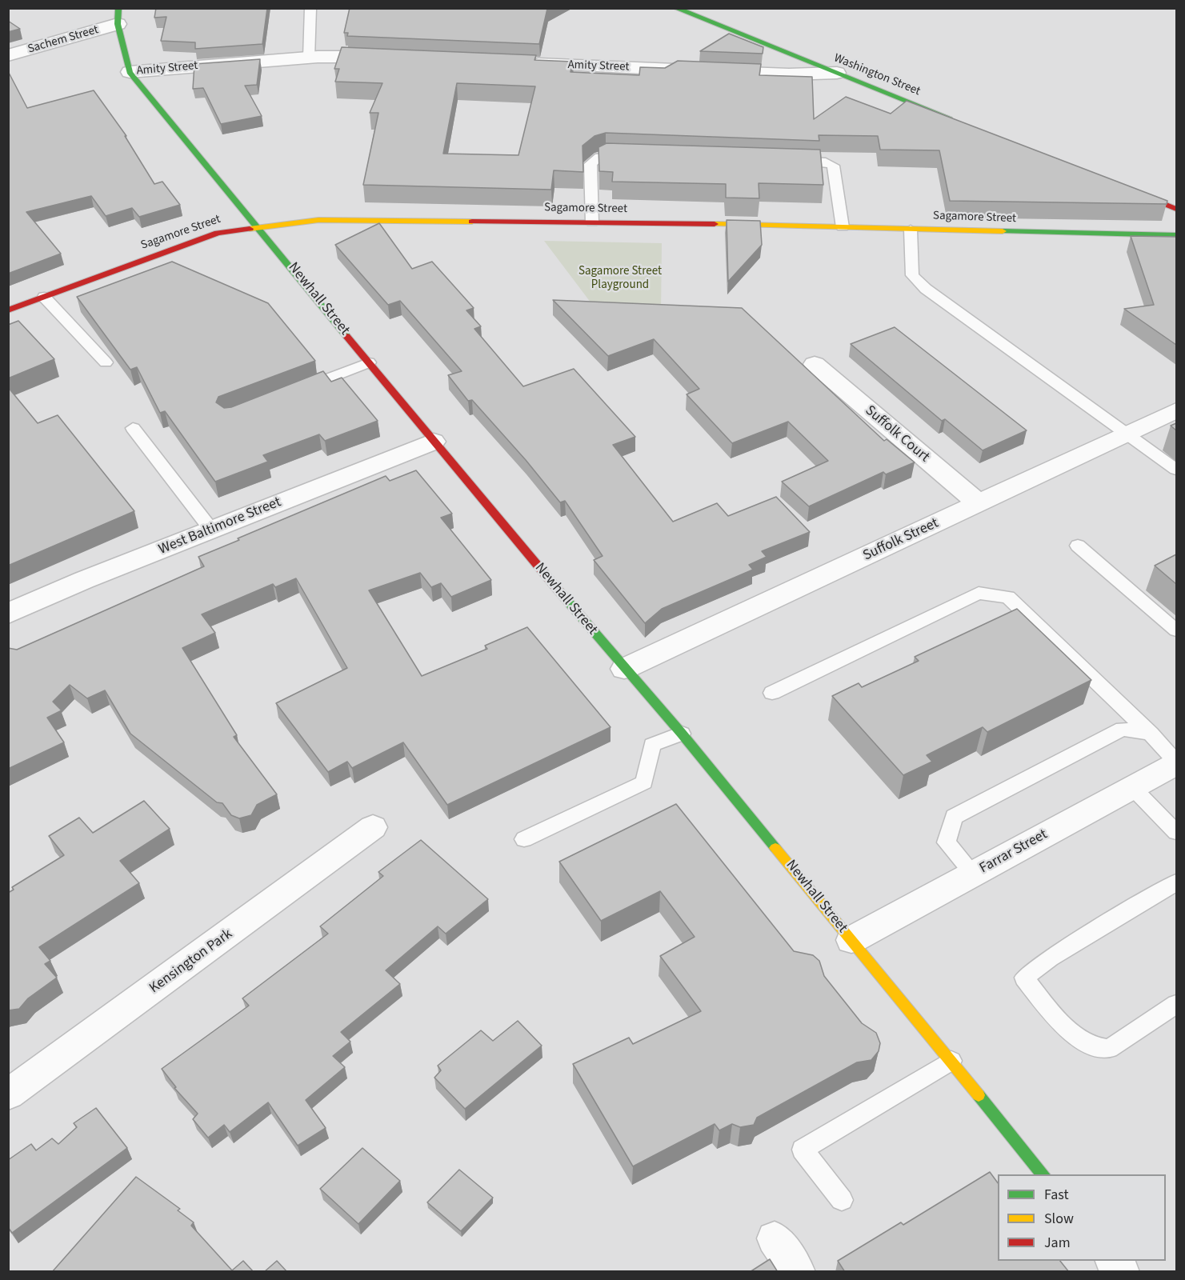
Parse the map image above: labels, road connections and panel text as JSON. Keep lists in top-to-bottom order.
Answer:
{
  "streets": {
    "street": [
      "Sachem Street",
      "Amity Street",
      "Washington Street",
      "Sagamore Street",
      "Newhall Street",
      "Suffolk Court",
      "West Baltimore Street",
      "Suffolk Street",
      "Farrar Street",
      "Kensington Park"
    ]
  },
  "crossings": [
    ["Sachem Street", "Newhall Street"],
    ["Amity Street", "Newhall Street"],
    ["Sagamore Street", "Newhall Street"],
    ["Newhall Street", "West Baltimore Street"],
    ["Newhall Street", "Suffolk Street"],
    ["Newhall Street", "Farrar Street"],
    ["Suffolk Court", "Suffolk Street"]
  ],
  "parks": ["Sagamore Street Playground"],
  "legend": ["Fast", "Slow", "Jam"]
}
